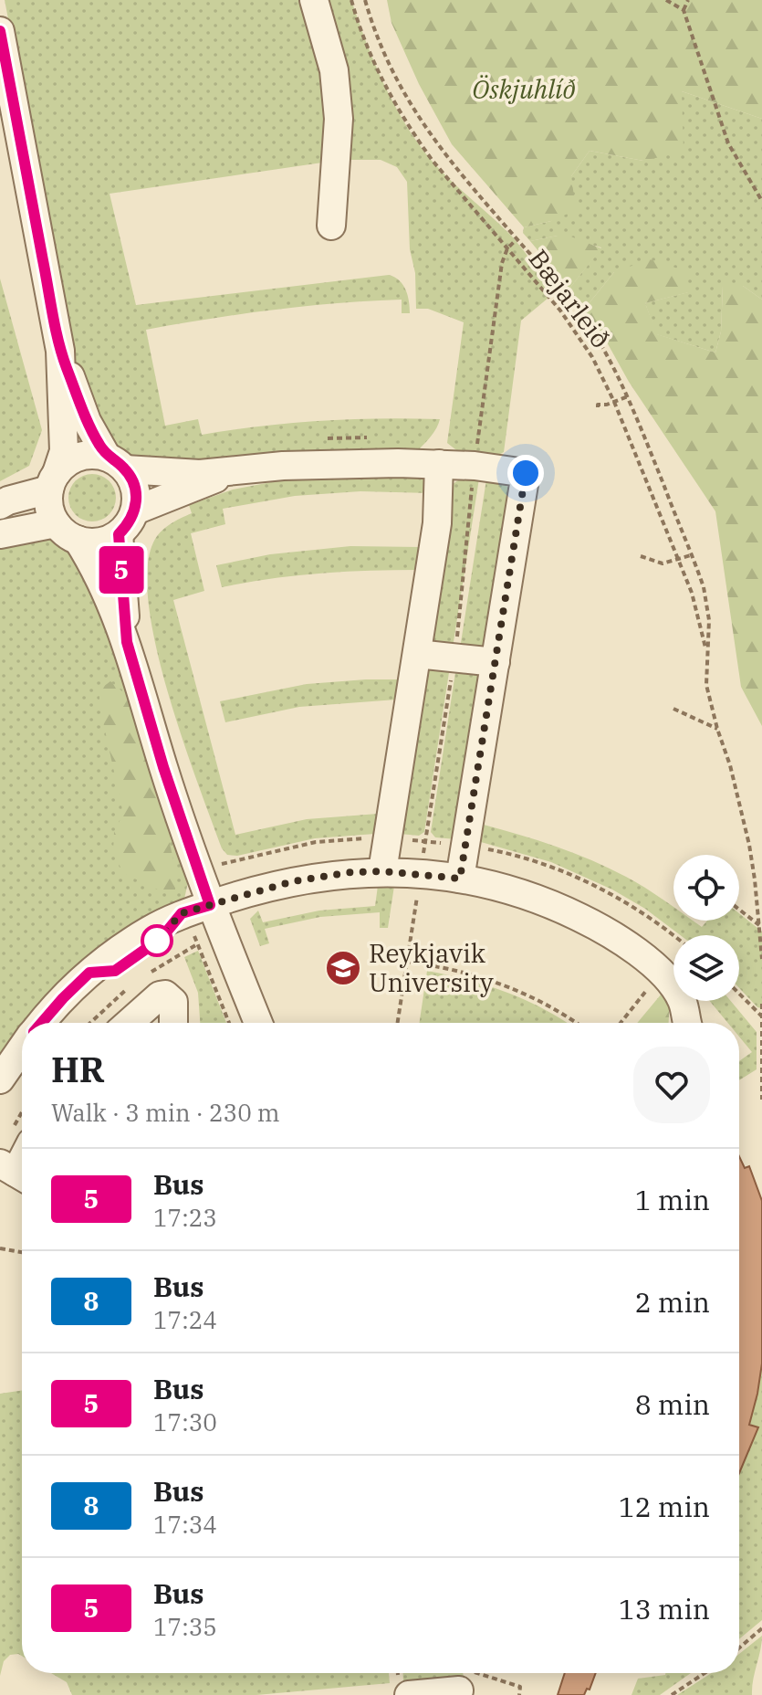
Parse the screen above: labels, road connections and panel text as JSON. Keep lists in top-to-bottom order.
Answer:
{
  "streets": {
    "path": ["Bæjarleið"]
  },
  "parks": ["Öskjuhlíð"],
  "places": {
    "school or university": ["Reykjavik University"]
  },
  "lines": ["bus line 5"],
  "page": {
    "on_map": "5",
    "heading": ["HR", "Walk · 3 min · 230 m"],
    "list": [
      {
        "mark": "5",
        "name": "Bus",
        "note": "17:23",
        "value": "1 min"
      },
      {
        "mark": "8",
        "name": "Bus",
        "note": "17:24",
        "value": "2 min"
      },
      {
        "mark": "5",
        "name": "Bus",
        "note": "17:30",
        "value": "8 min"
      },
      {
        "mark": "8",
        "name": "Bus",
        "note": "17:34",
        "value": "12 min"
      },
      {
        "mark": "5",
        "name": "Bus",
        "note": "17:35",
        "value": "13 min"
      }
    ]
  }
}
